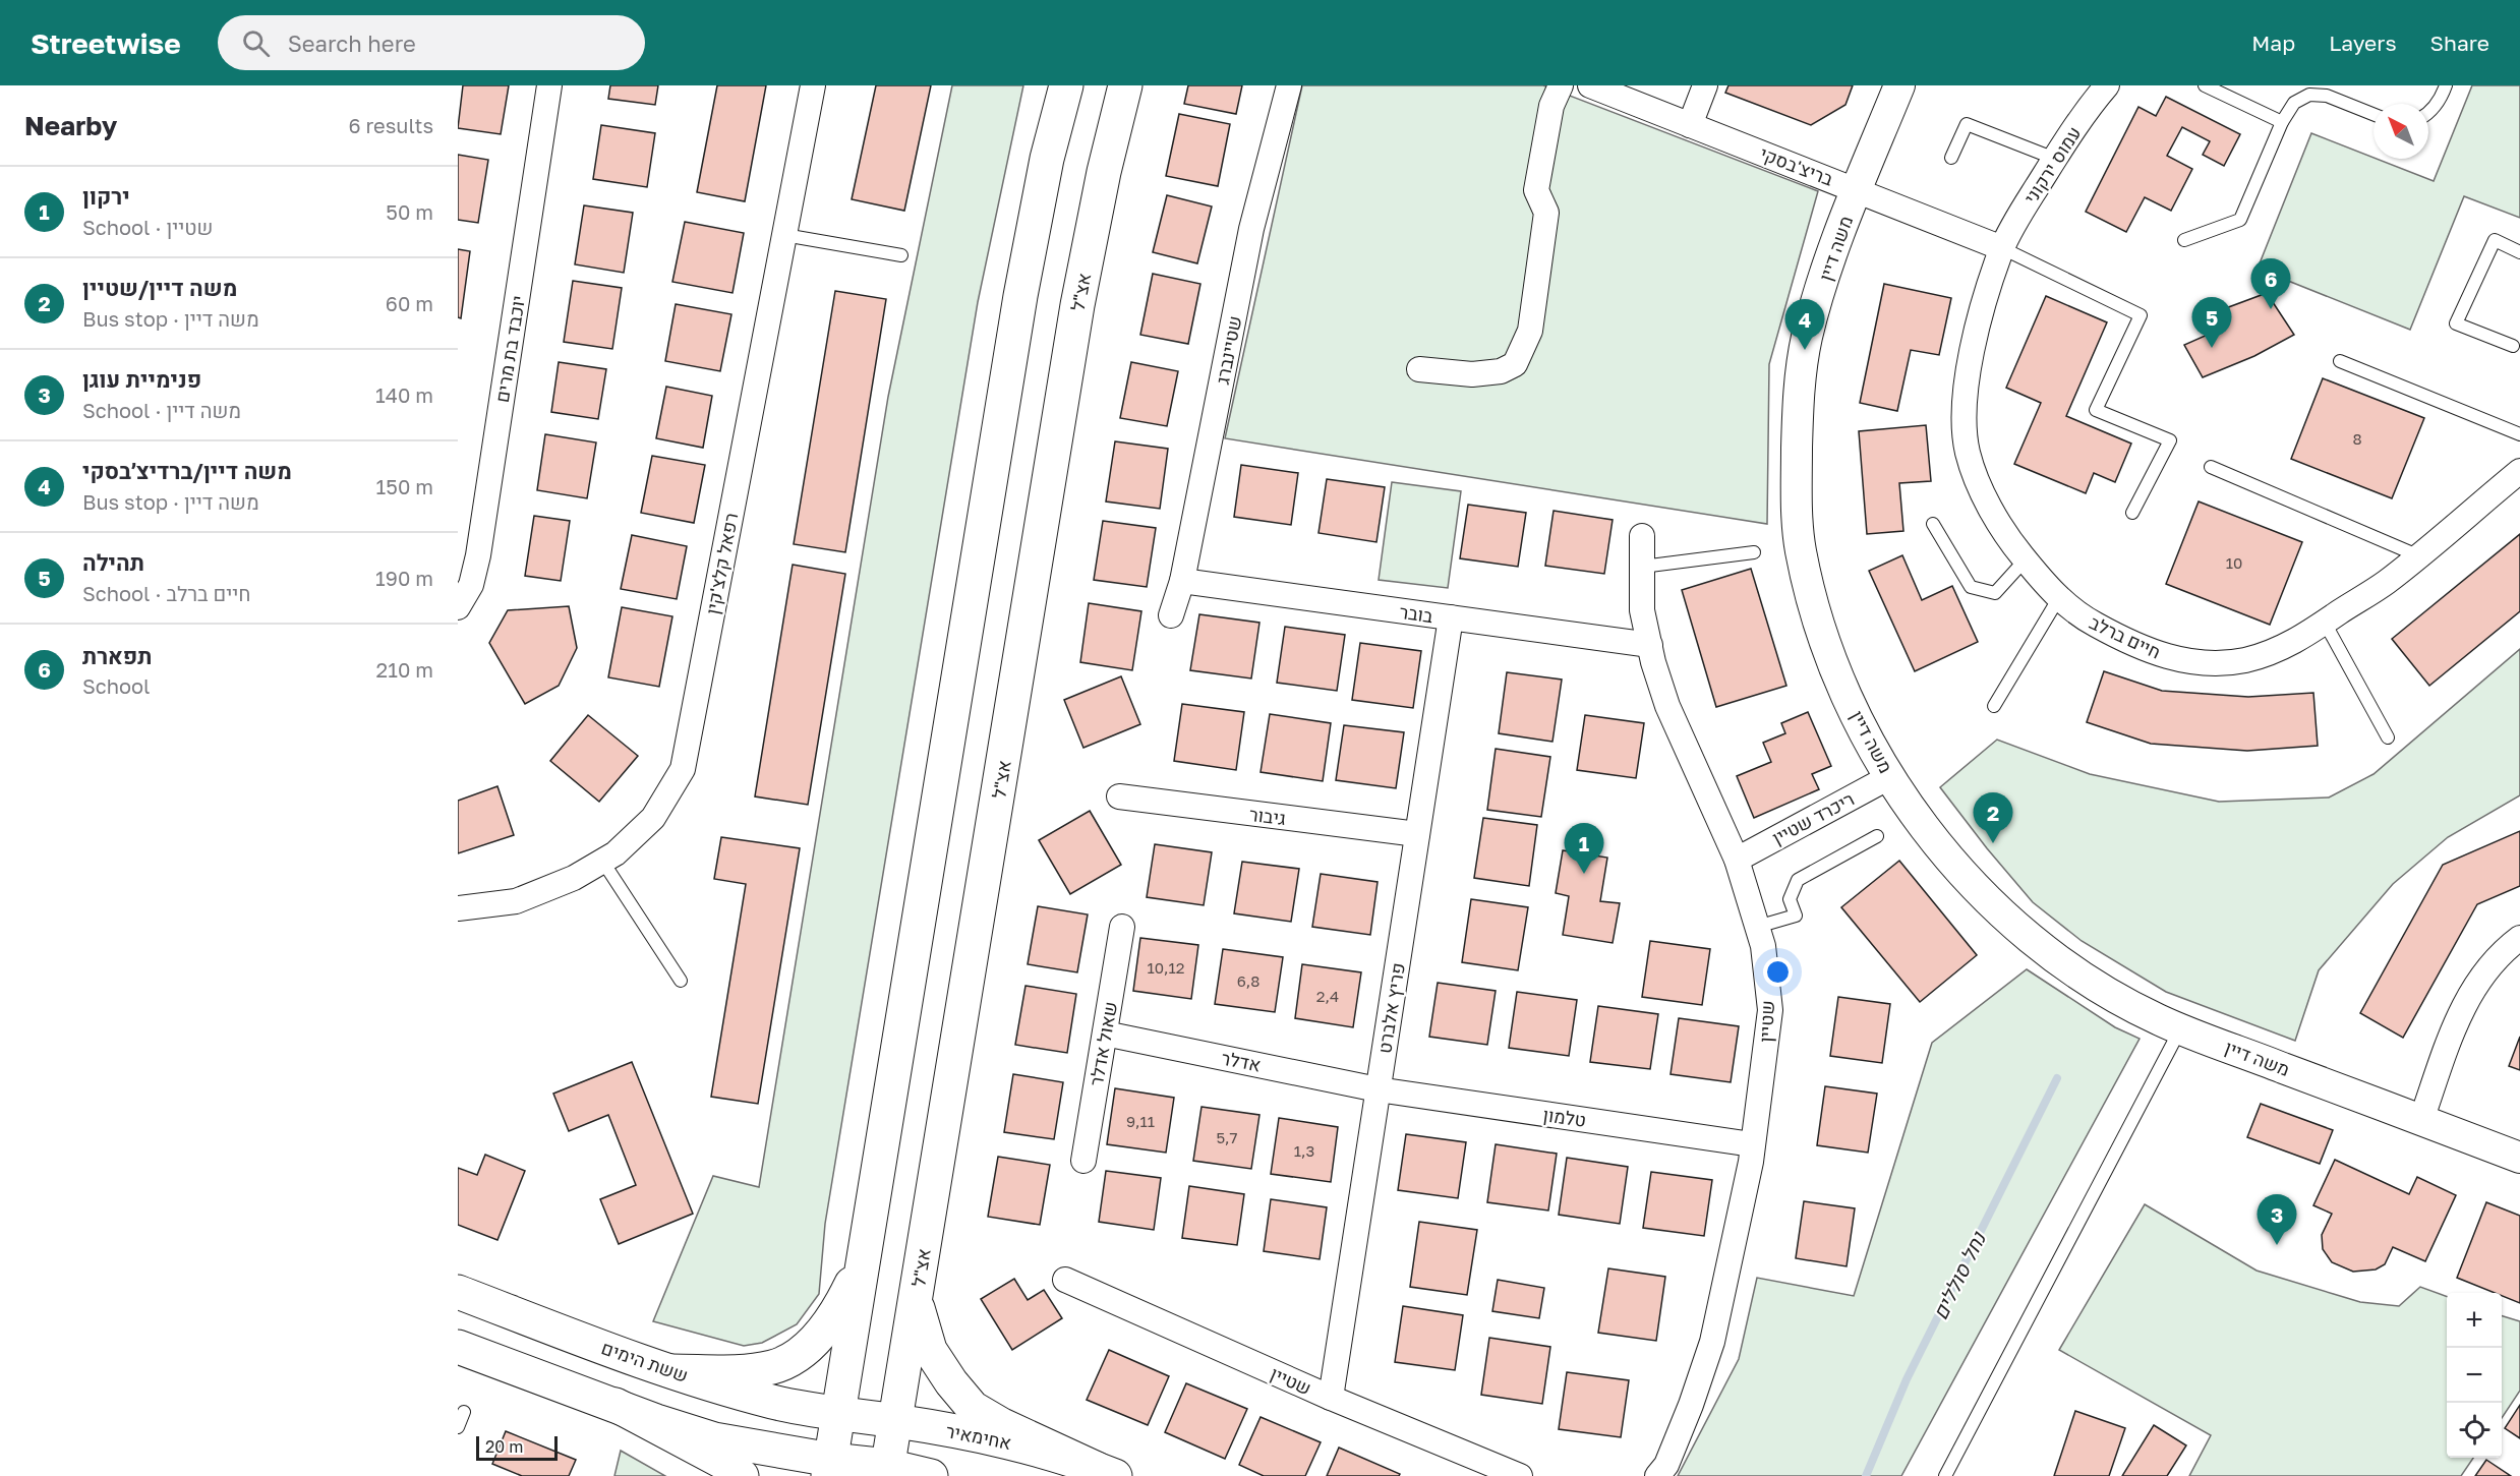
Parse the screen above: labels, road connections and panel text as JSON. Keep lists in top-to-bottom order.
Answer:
{
  "streets": {
    "main road": ["אצ\"ל", "ששת הימים", "אחימאיר"],
    "street": [
      "עמוס ירקוני",
      "בריצ'בסקי",
      "משה דיין",
      "יוכבד בת מרים",
      "שטיינברג",
      "רפאל קלצ'קין",
      "בובר",
      "חיים ברלב",
      "גיבור",
      "ריכרד שטיין",
      "פריץ אלברט",
      "שטיין",
      "שאול אדלר",
      "אדלר",
      "טלמון"
    ]
  },
  "crossings": [
    ["עמוס ירקוני", "בריצ'בסקי"],
    ["עמוס ירקוני", "חיים ברלב"],
    ["בריצ'בסקי", "משה דיין"],
    ["בריצ'בסקי", "חיים ברלב"],
    ["משה דיין", "ריכרד שטיין"],
    ["אצ\"ל", "אחימאיר"],
    ["שטיינברג", "בובר"],
    ["בובר", "פריץ אלברט"],
    ["בובר", "שטיין"],
    ["גיבור", "פריץ אלברט"],
    ["ריכרד שטיין", "שטיין"],
    ["פריץ אלברט", "שטיין"],
    ["פריץ אלברט", "אדלר"],
    ["פריץ אלברט", "טלמון"],
    ["שטיין", "טלמון"],
    ["שאול אדלר", "אדלר"],
    ["אדלר", "טלמון"],
    ["ששת הימים", "אחימאיר"]
  ],
  "water": ["נחל סוללים"],
  "house_numbers": [
    "8",
    "10",
    "10,12",
    "6,8",
    "2,4",
    "9,11",
    "5,7",
    "1,3"
  ],
  "scale_bar": "20 m",
  "north": "top left",
  "page": {
    "header": "Streetwise",
    "search": "Search here",
    "nav": ["Map", "Layers", "Share"],
    "heading": ["Nearby", "6 results"],
    "list": [
      {
        "mark": "1",
        "name": "ירקון",
        "note": "School · שטיין",
        "value": "50 m"
      },
      {
        "mark": "2",
        "name": "משה דיין/שטיין",
        "note": "Bus stop · משה דיין",
        "value": "60 m"
      },
      {
        "mark": "3",
        "name": "פנימיית עוגן",
        "note": "School · משה דיין",
        "value": "140 m"
      },
      {
        "mark": "4",
        "name": "משה דיין/ברדיצ׳בסקי",
        "note": "Bus stop · משה דיין",
        "value": "150 m"
      },
      {
        "mark": "5",
        "name": "תהילה",
        "note": "School · חיים ברלב",
        "value": "190 m"
      },
      {
        "mark": "6",
        "name": "תפארת",
        "note": "School",
        "value": "210 m"
      }
    ],
    "pins": [
      "6",
      "5",
      "4",
      "2",
      "1",
      "3"
    ],
    "map_buttons": ["+", "−"],
    "scale": "20 m"
  }
}
